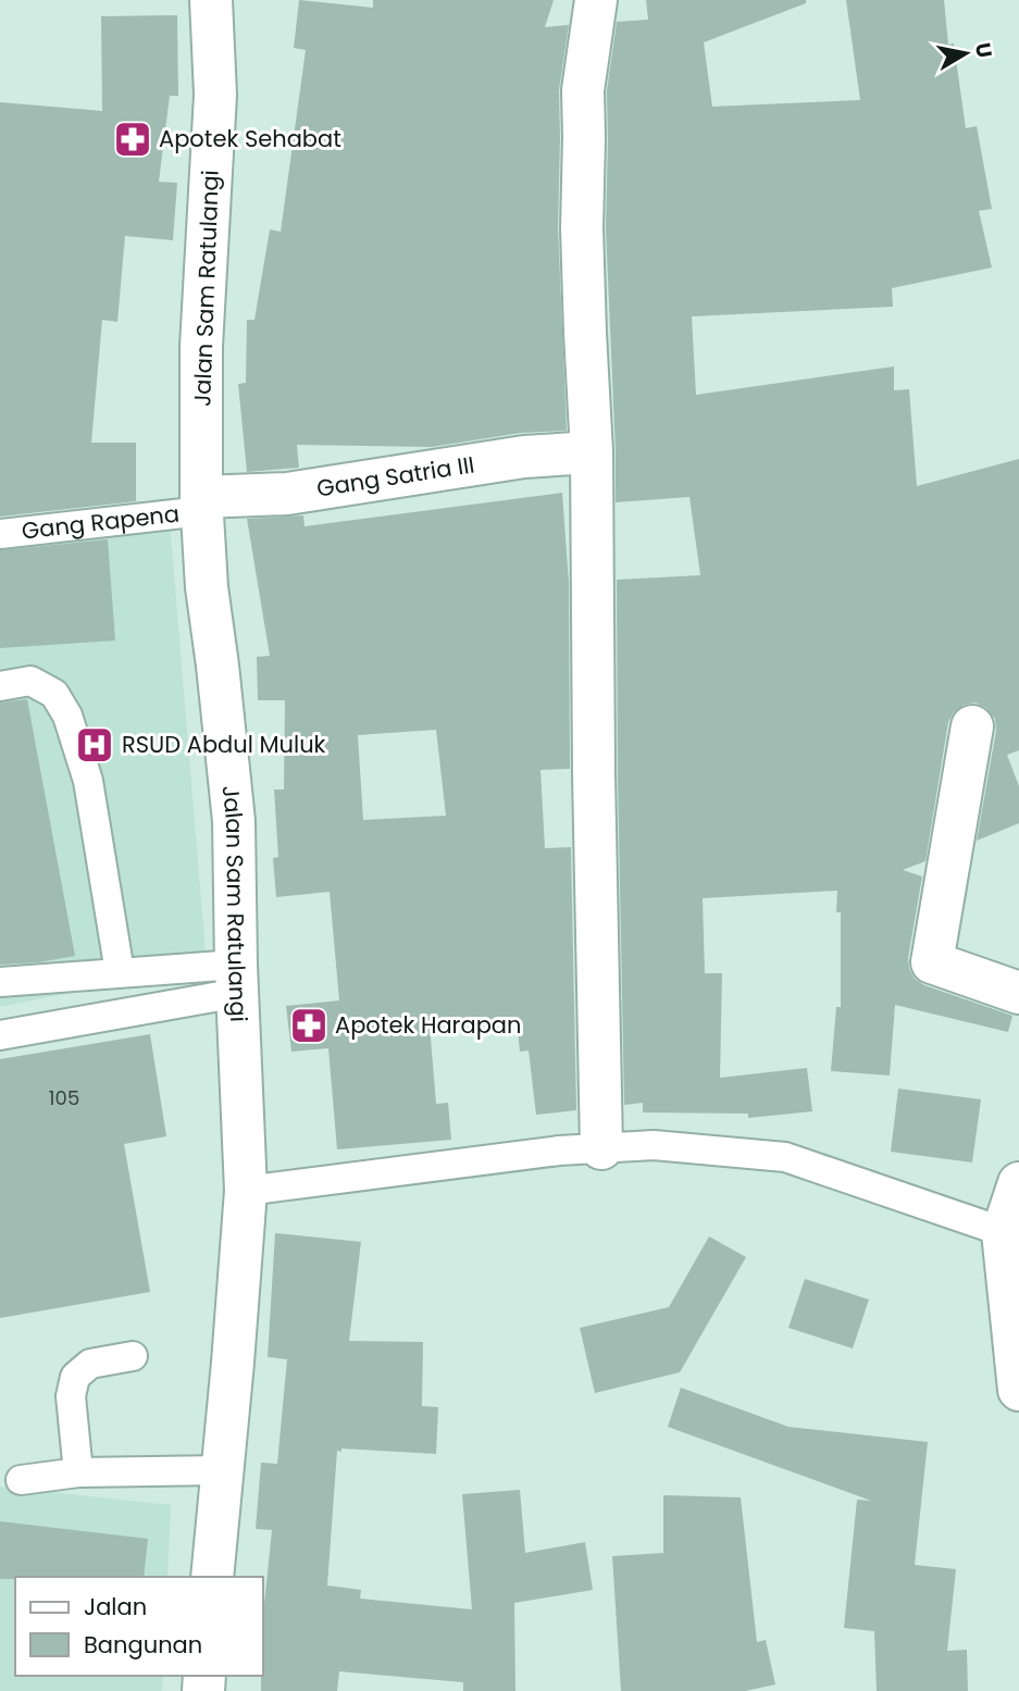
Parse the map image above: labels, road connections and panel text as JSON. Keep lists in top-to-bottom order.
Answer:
{
  "streets": {
    "street": ["Jalan Sam Ratulangi", "Gang Satria III"],
    "lane": ["Gang Rapena"]
  },
  "crossings": [
    ["Jalan Sam Ratulangi", "Gang Satria III"],
    ["Jalan Sam Ratulangi", "Gang Rapena"],
    ["Gang Satria III", "Gang Rapena"]
  ],
  "places": {
    "pharmacy": ["Apotek Sehabat", "Apotek Harapan"],
    "hospital": ["RSUD Abdul Muluk"]
  },
  "house_numbers": ["105"],
  "legend": ["Jalan", "Bangunan"],
  "north": "right"
}
